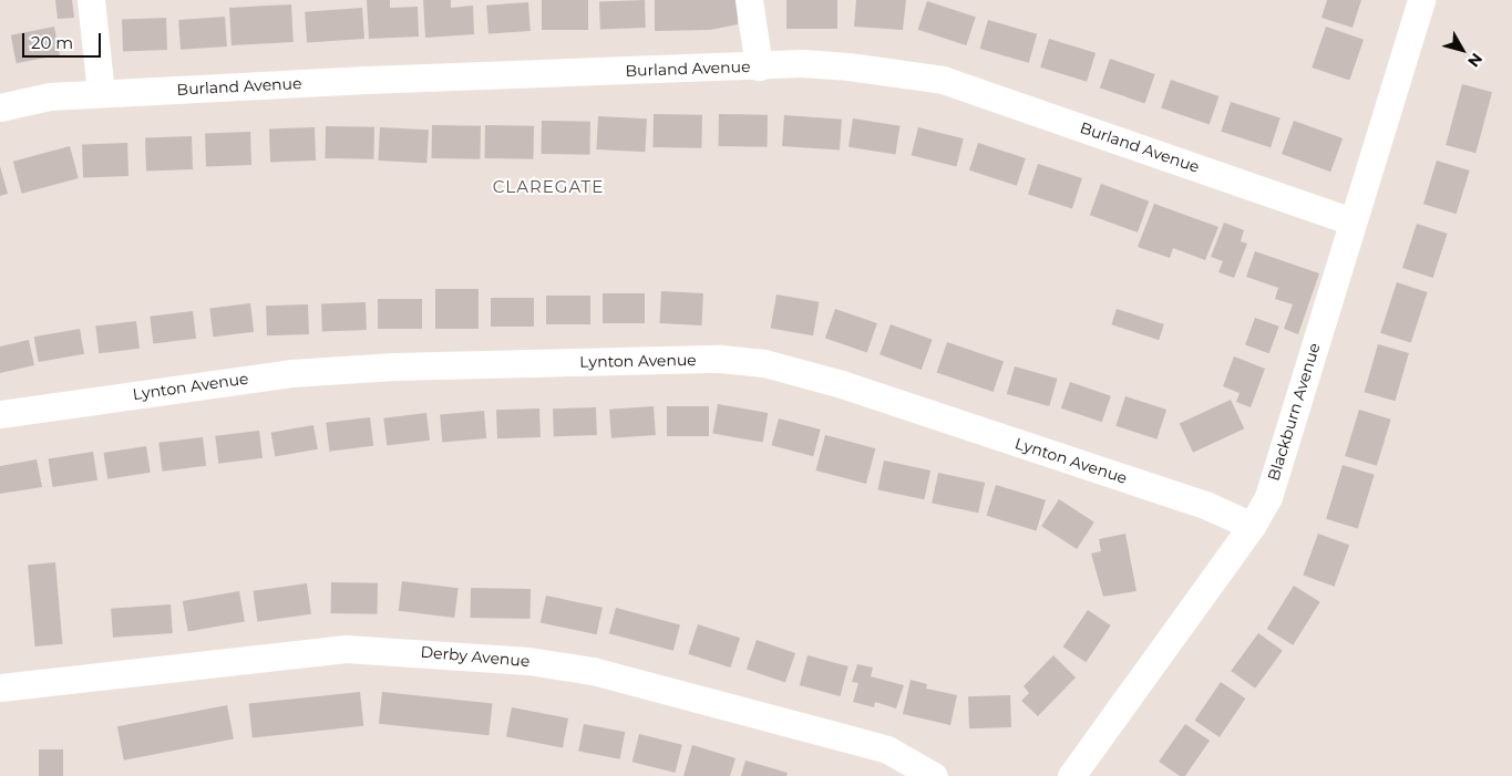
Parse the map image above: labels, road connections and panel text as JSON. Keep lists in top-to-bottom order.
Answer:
{
  "streets": {
    "street": [
      "Burland Avenue",
      "Lynton Avenue",
      "Blackburn Avenue",
      "Derby Avenue"
    ]
  },
  "crossings": [
    ["Burland Avenue", "Blackburn Avenue"],
    ["Lynton Avenue", "Blackburn Avenue"]
  ],
  "districts": ["CLAREGATE"],
  "scale_bar": "20 m",
  "north": "bottom right"
}
